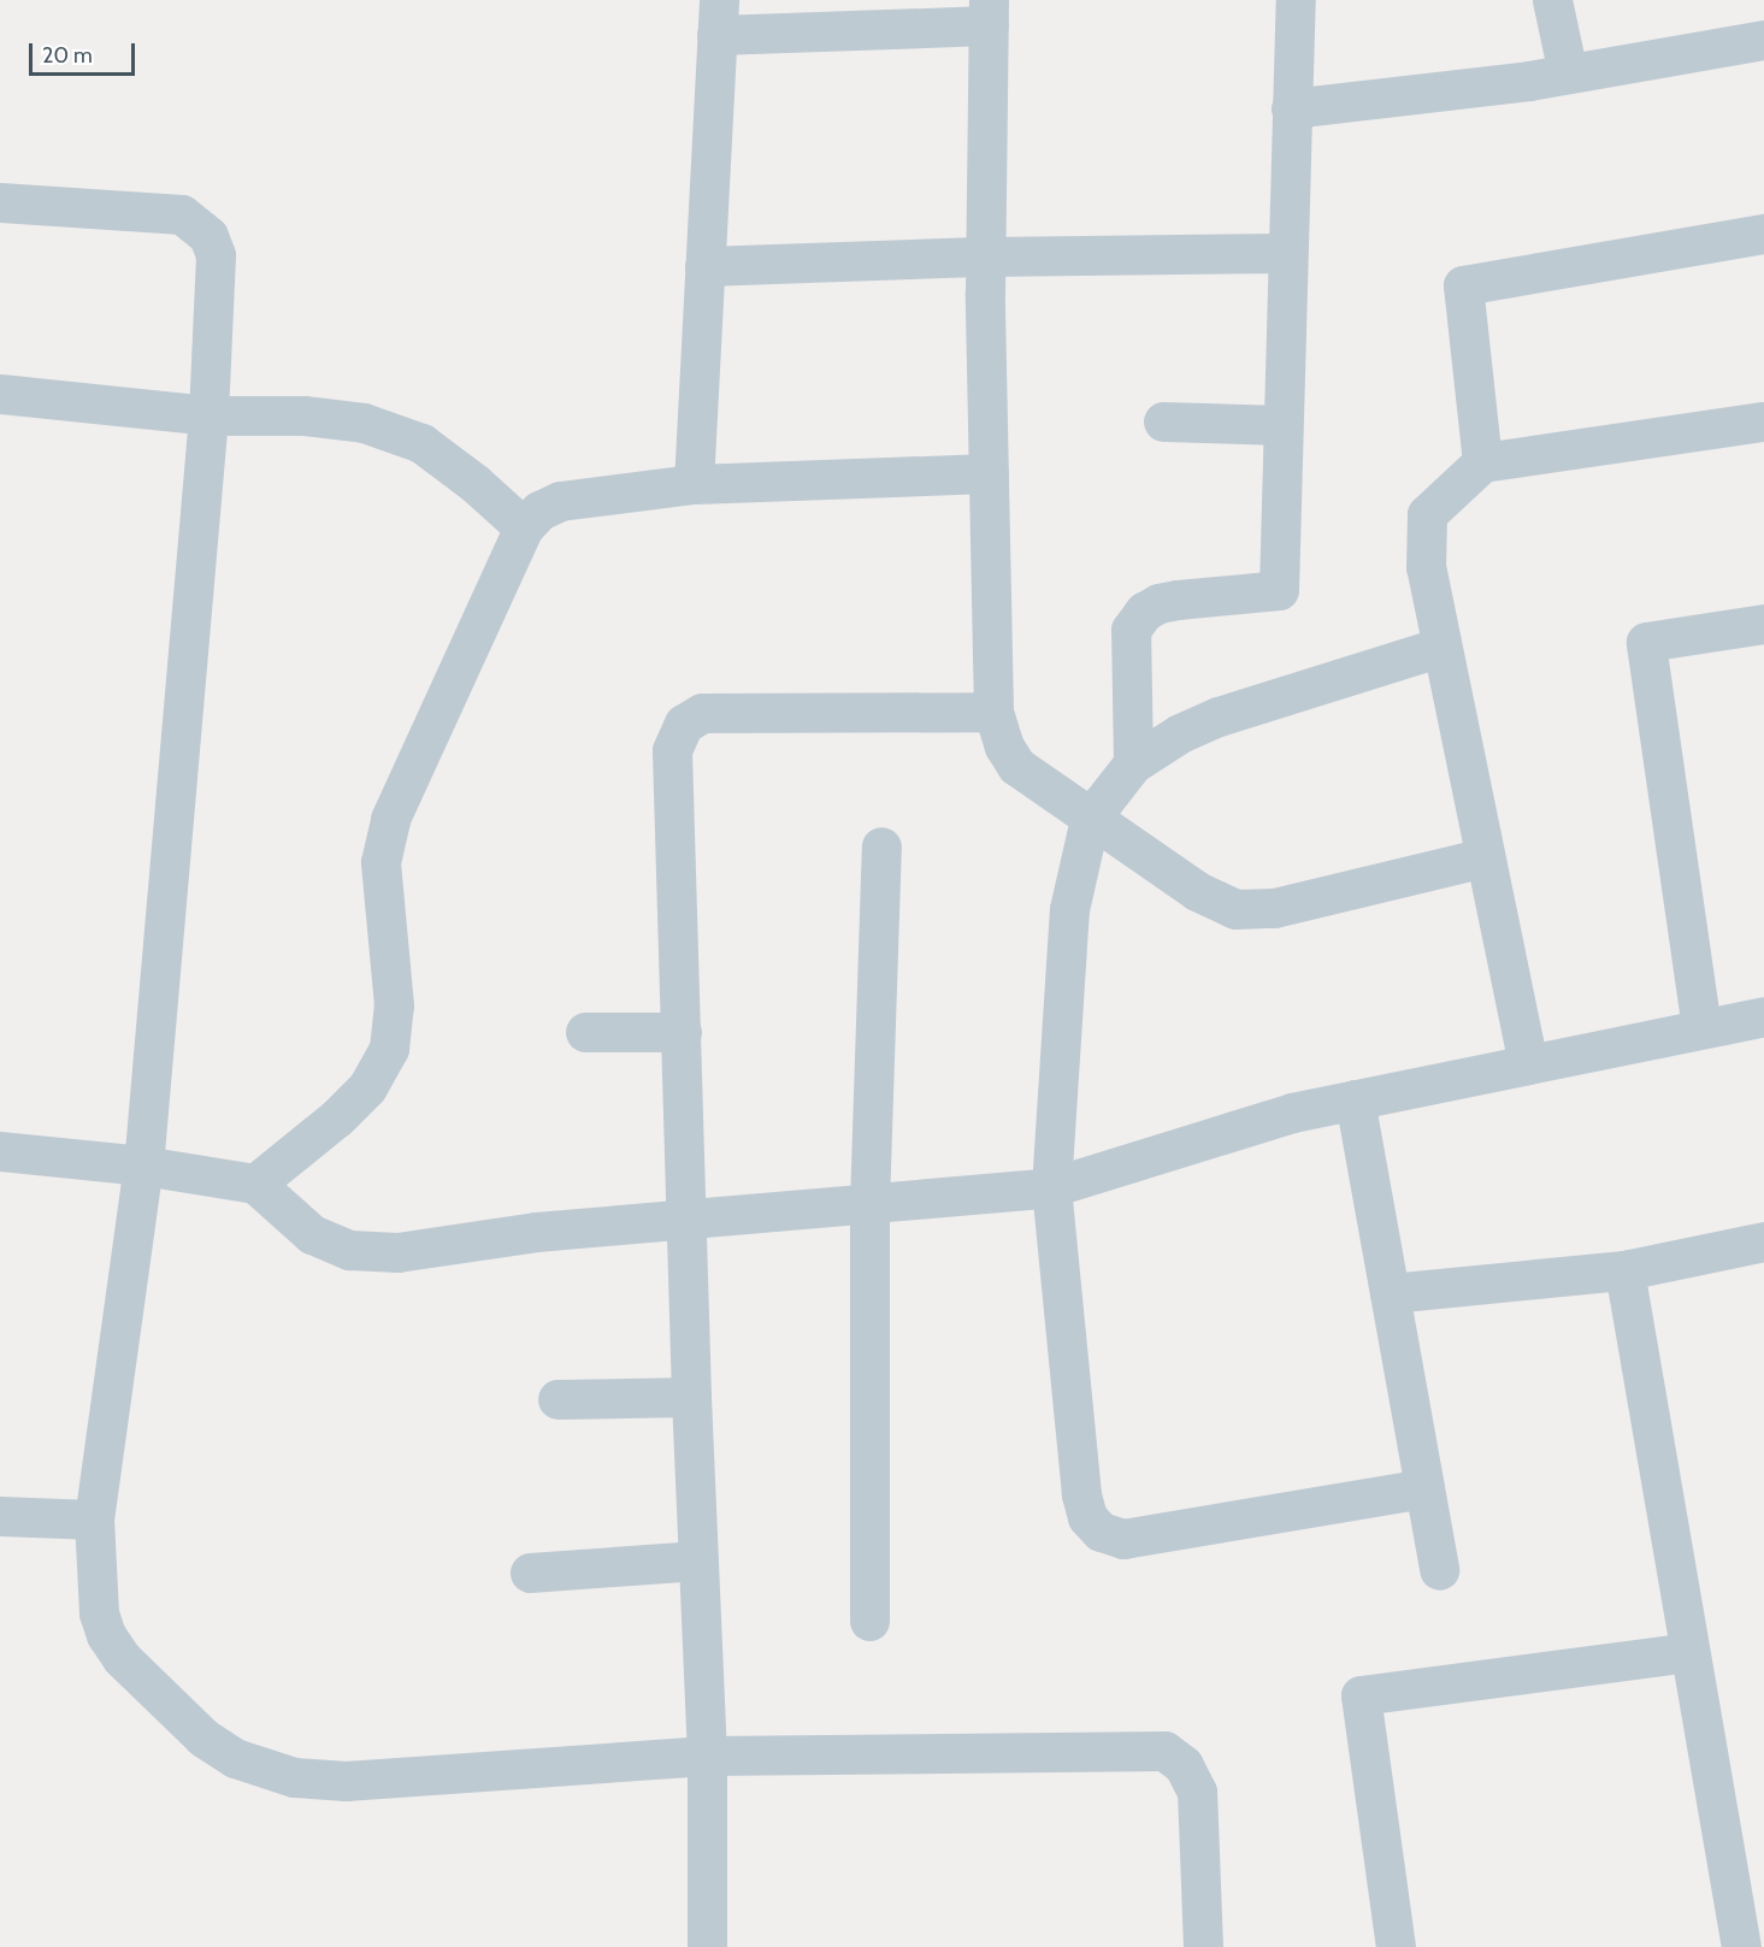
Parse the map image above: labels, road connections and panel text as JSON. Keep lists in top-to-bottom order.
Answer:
{
  "scale_bar": "20 m"
}
